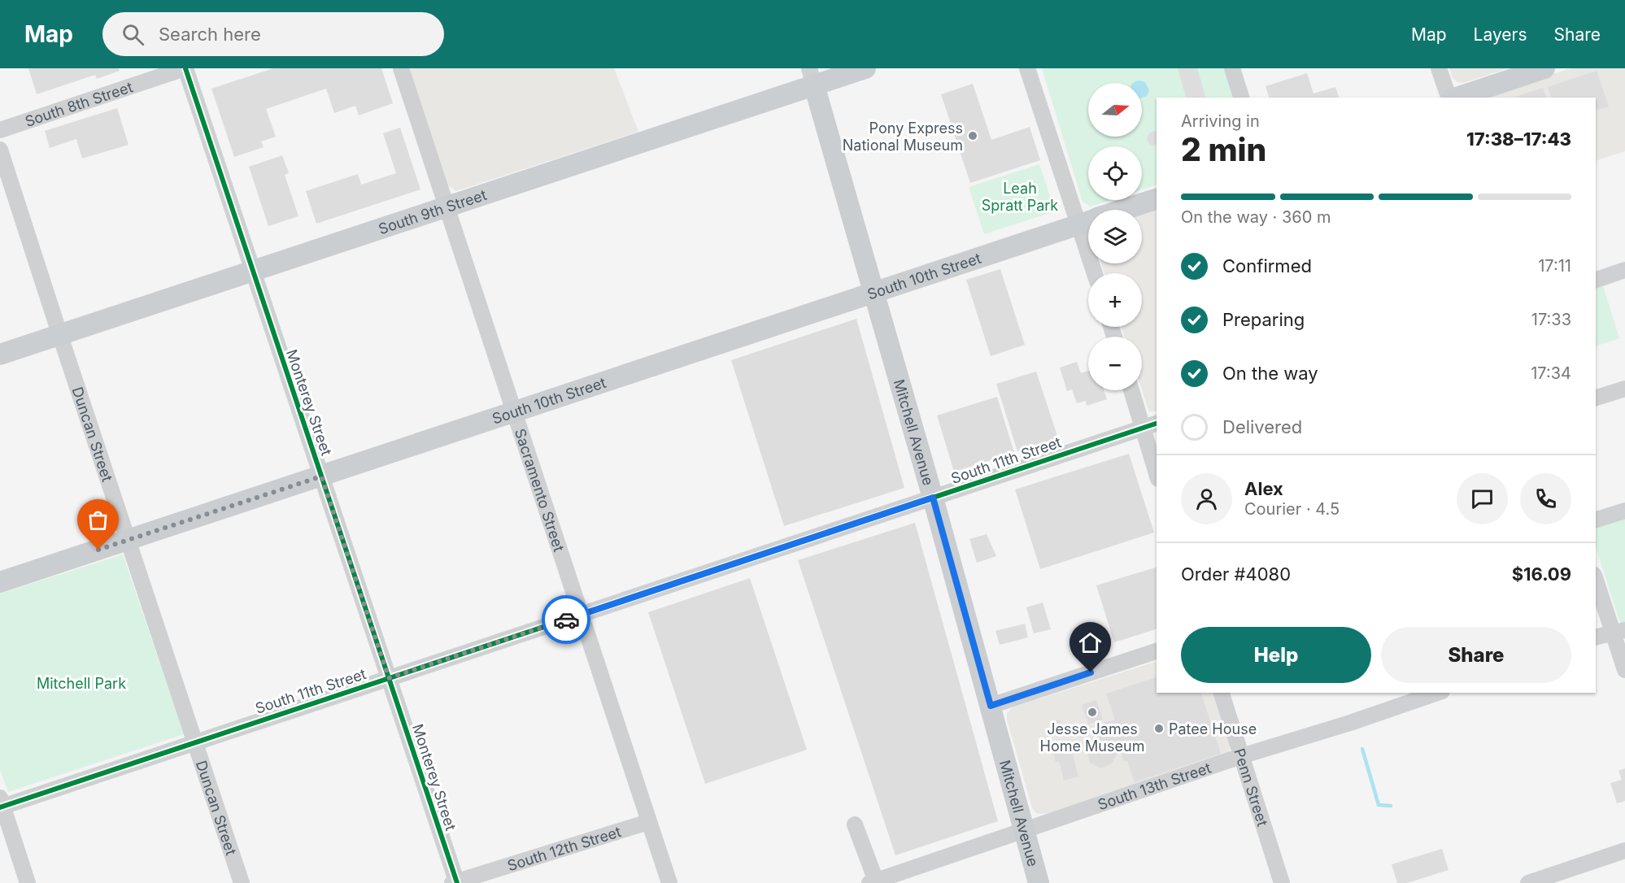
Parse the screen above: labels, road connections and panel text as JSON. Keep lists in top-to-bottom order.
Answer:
{
  "streets": {
    "main road": ["South 9th Street", "South 10th Street", "Mitchell Avenue"],
    "street": [
      "South 8th Street",
      "Monterey Street",
      "Duncan Street",
      "South 11th Street",
      "Sacramento Street",
      "South 13th Street",
      "Penn Street",
      "South 12th Street"
    ]
  },
  "crossings": [
    ["South 8th Street", "Monterey Street"],
    ["South 9th Street", "Monterey Street"],
    ["South 9th Street", "Mitchell Avenue"],
    ["South 9th Street", "Duncan Street"],
    ["South 9th Street", "Sacramento Street"],
    ["South 10th Street", "Monterey Street"],
    ["South 10th Street", "Mitchell Avenue"],
    ["South 10th Street", "Duncan Street"],
    ["South 10th Street", "Sacramento Street"],
    ["Monterey Street", "South 11th Street"],
    ["Monterey Street", "South 12th Street"],
    ["Mitchell Avenue", "South 11th Street"],
    ["Mitchell Avenue", "South 13th Street"],
    ["Duncan Street", "South 11th Street"],
    ["South 11th Street", "Sacramento Street"],
    ["Sacramento Street", "South 12th Street"],
    ["South 13th Street", "Penn Street"]
  ],
  "parks": ["Leah Spratt Park", "Mitchell Park"],
  "places": ["Pony Express National Museum", "Jesse James Home Museum", "Patee House"],
  "north": "right",
  "page": {
    "header": "Map",
    "search": "Search here",
    "nav": ["Map", "Layers", "Share"],
    "map_buttons": ["+", "−"],
    "heading": ["2 min", "Arriving in", "17:38–17:43"],
    "panel": [
      "Alex",
      "Courier · 4.5",
      "Order #4080",
      "$16.09"
    ],
    "bar": "On the way · 360 m",
    "list": [
      ["Confirmed", "17:11"],
      ["Preparing", "17:33"],
      ["On the way", "17:34"],
      "Delivered"
    ],
    "buttons": ["Help", "Share"]
  }
}
